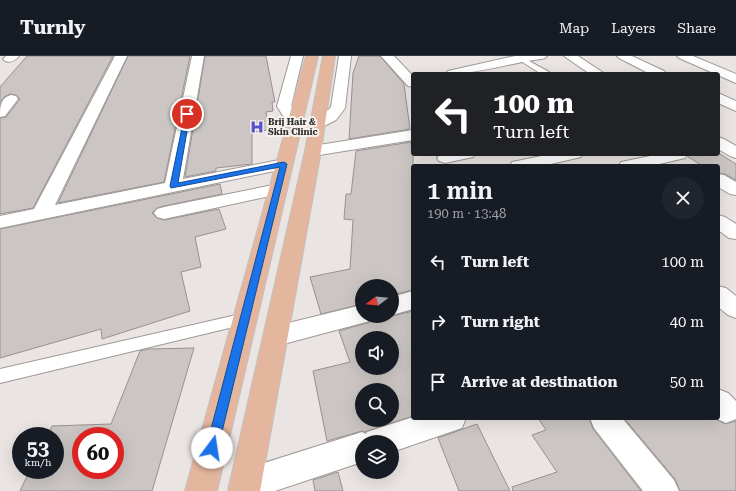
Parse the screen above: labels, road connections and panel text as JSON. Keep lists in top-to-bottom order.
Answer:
{
  "places": {
    "hospital": ["Brij Hair & Skin Clinic"]
  },
  "north": "left",
  "page": {
    "header": "Turnly",
    "nav": ["Map", "Layers", "Share"],
    "turn": ["100 m", "Turn left"],
    "heading": ["1 min", "190 m · 13:48"],
    "list": [
      {
        "name": "Turn left",
        "value": "100 m"
      },
      {
        "name": "Turn right",
        "value": "40 m"
      },
      {
        "name": "Arrive at destination",
        "value": "50 m"
      }
    ],
    "speed": "53 km/h",
    "limit": "60"
  }
}
